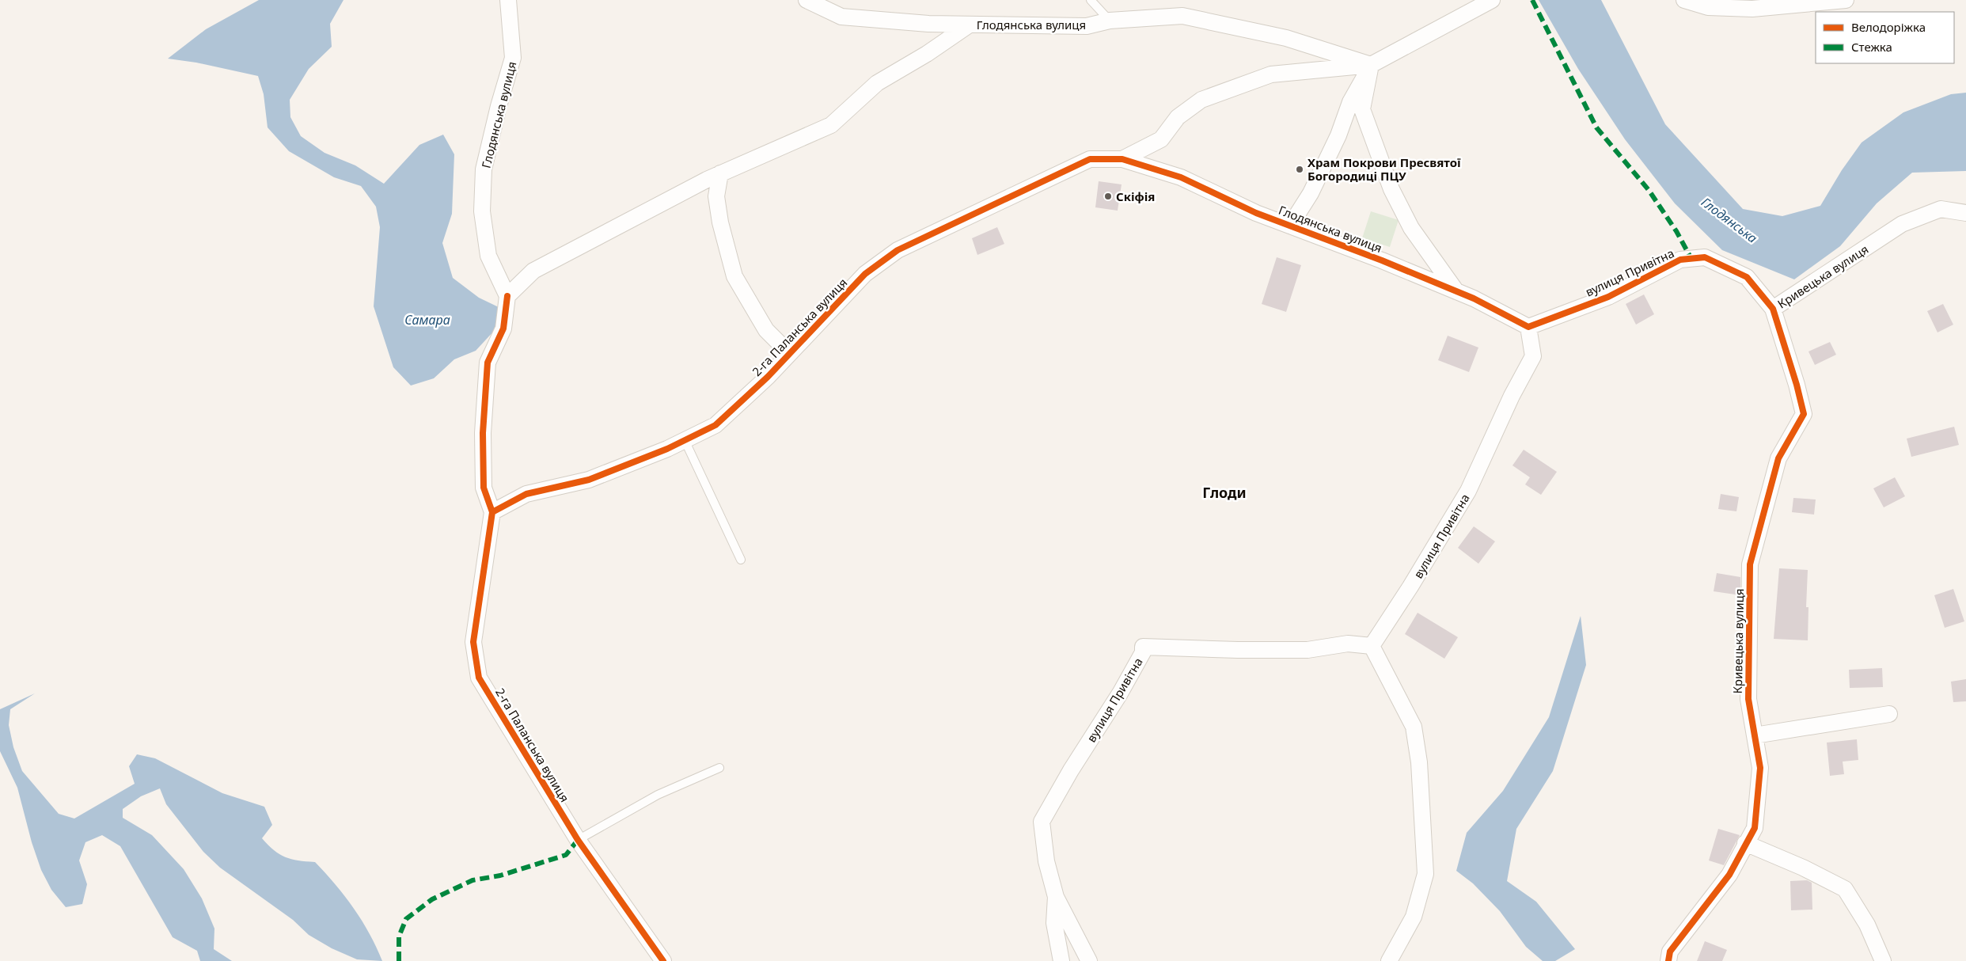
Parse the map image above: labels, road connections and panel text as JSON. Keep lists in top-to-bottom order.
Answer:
{
  "streets": {
    "street": [
      "Глодянська вулиця",
      "вулиця Привітна",
      "Кривецька вулиця",
      "2-га Паланська вулиця"
    ]
  },
  "crossings": [
    ["Глодянська вулиця", "вулиця Привітна"],
    ["Глодянська вулиця", "2-га Паланська вулиця"],
    ["вулиця Привітна", "Кривецька вулиця"]
  ],
  "districts": ["Глоди"],
  "water": ["Глодянська", "Самара"],
  "places": ["Храм Покрови Пресвятої Богородиці ПЦУ", "Скіфія"],
  "legend": ["Велодоріжка", "Стежка"]
}
